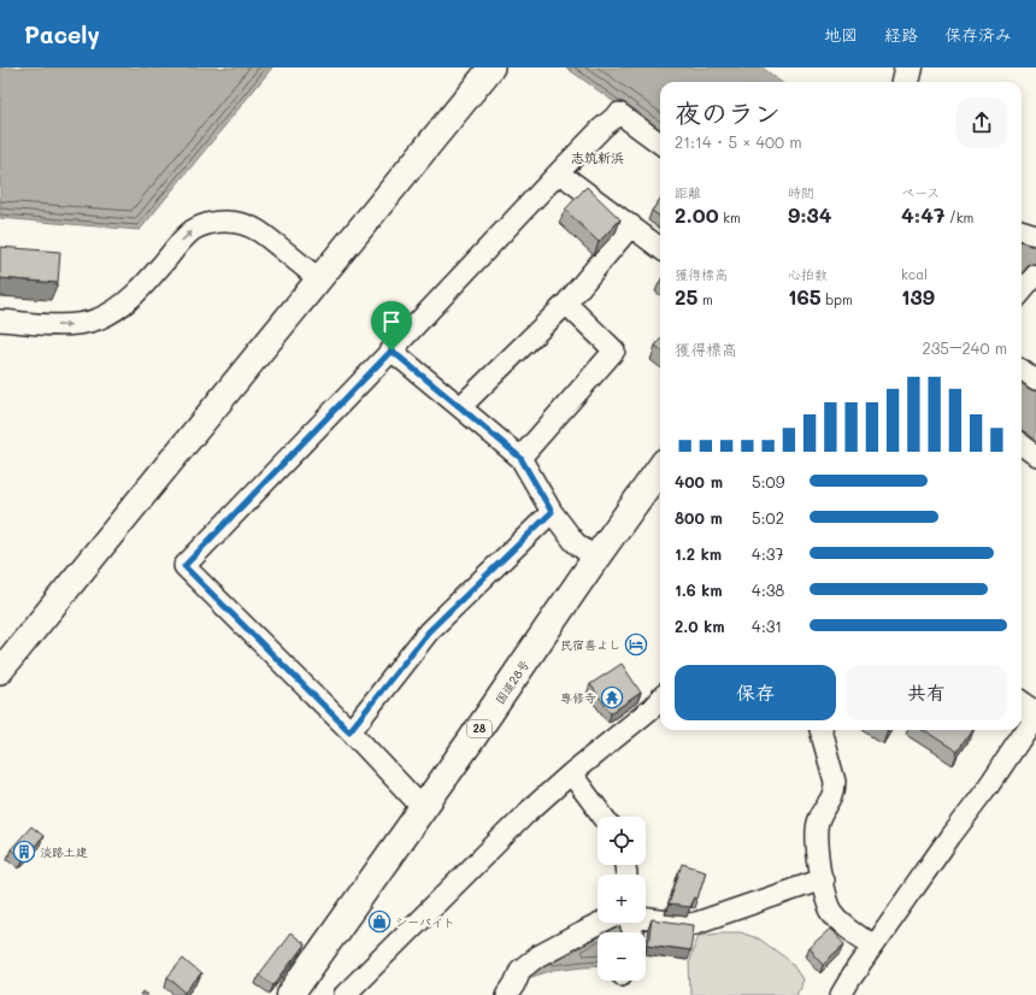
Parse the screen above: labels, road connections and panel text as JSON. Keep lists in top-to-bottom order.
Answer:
{
  "streets": {
    "highway": ["国道28号", "28"]
  },
  "districts": ["志筑新浜"],
  "places": {
    "hotel": ["民宿喜よし"],
    "temple": ["専修寺"],
    "building": ["淡路土建"],
    "shop": ["シーバイト"]
  },
  "page": {
    "header": "Pacely",
    "nav": ["地図", "経路", "保存済み"],
    "heading": ["夜のラン", "21:14 · 5 × 400 m"],
    "stats": [
      ["距離", "2.00 km"],
      ["時間", "9:34"],
      ["ペース", "4:47 /km"],
      ["獲得標高", "25 m"],
      ["心拍数", "165 bpm"],
      ["kcal", "139"]
    ],
    "chart": ["獲得標高", "235–240 m"],
    "list": [
      {
        "name": "400 m",
        "note": "5:09"
      },
      {
        "name": "800 m",
        "note": "5:02"
      },
      {
        "name": "1.2 km",
        "note": "4:37"
      },
      {
        "name": "1.6 km",
        "note": "4:38"
      },
      {
        "name": "2.0 km",
        "note": "4:31"
      }
    ],
    "buttons": ["保存", "共有"],
    "map_buttons": ["+", "−"]
  }
}
